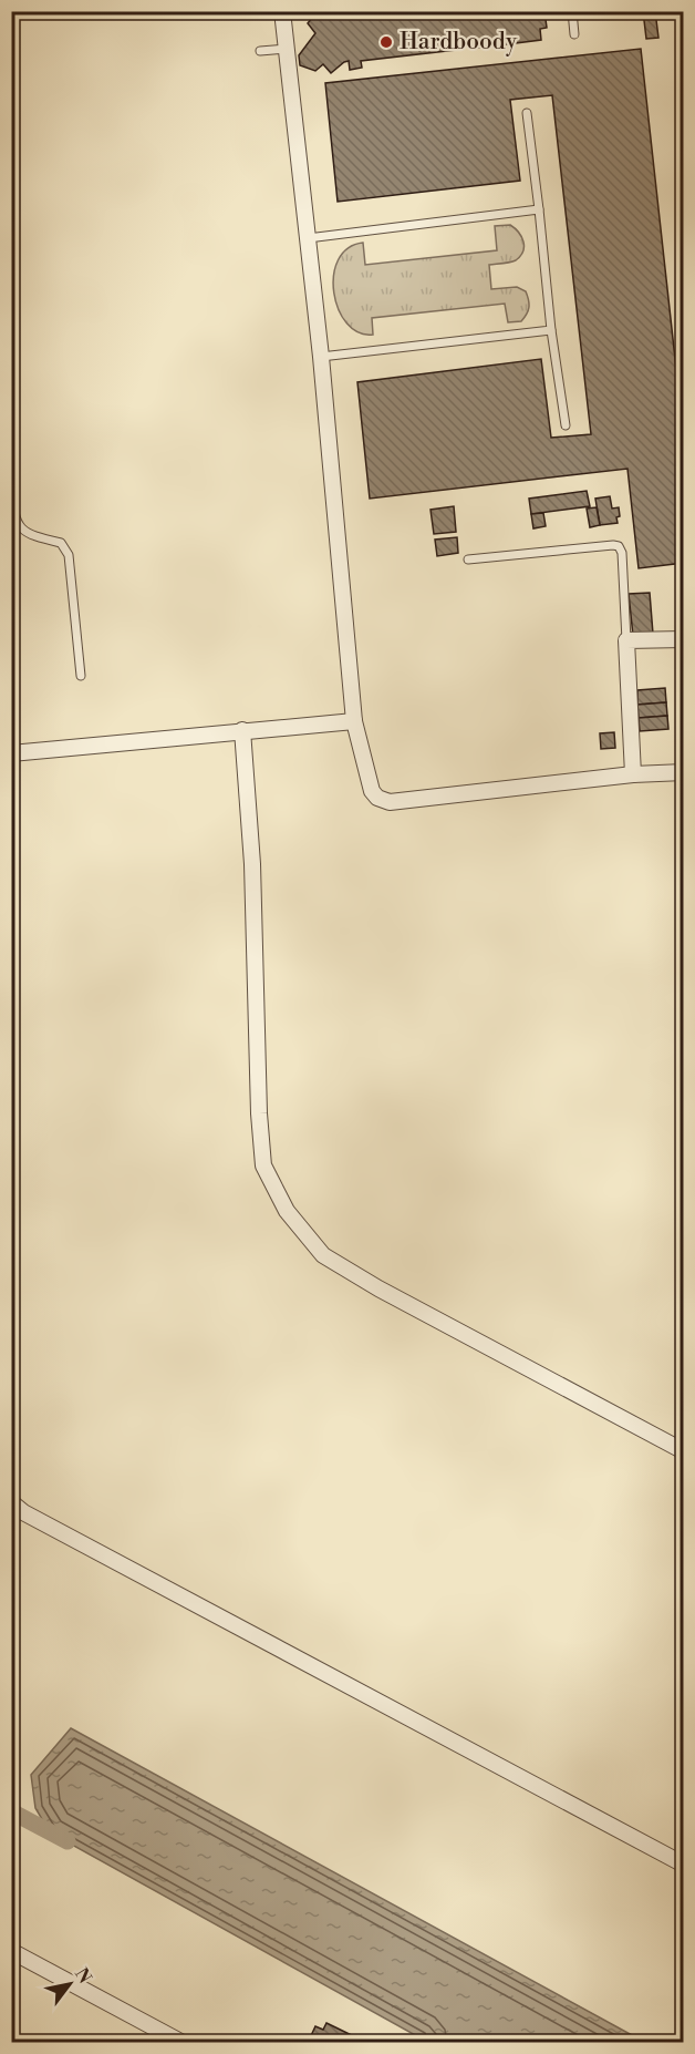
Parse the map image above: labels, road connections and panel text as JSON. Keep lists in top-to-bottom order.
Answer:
{
  "places": ["Hardboody"],
  "north": "top right"
}
